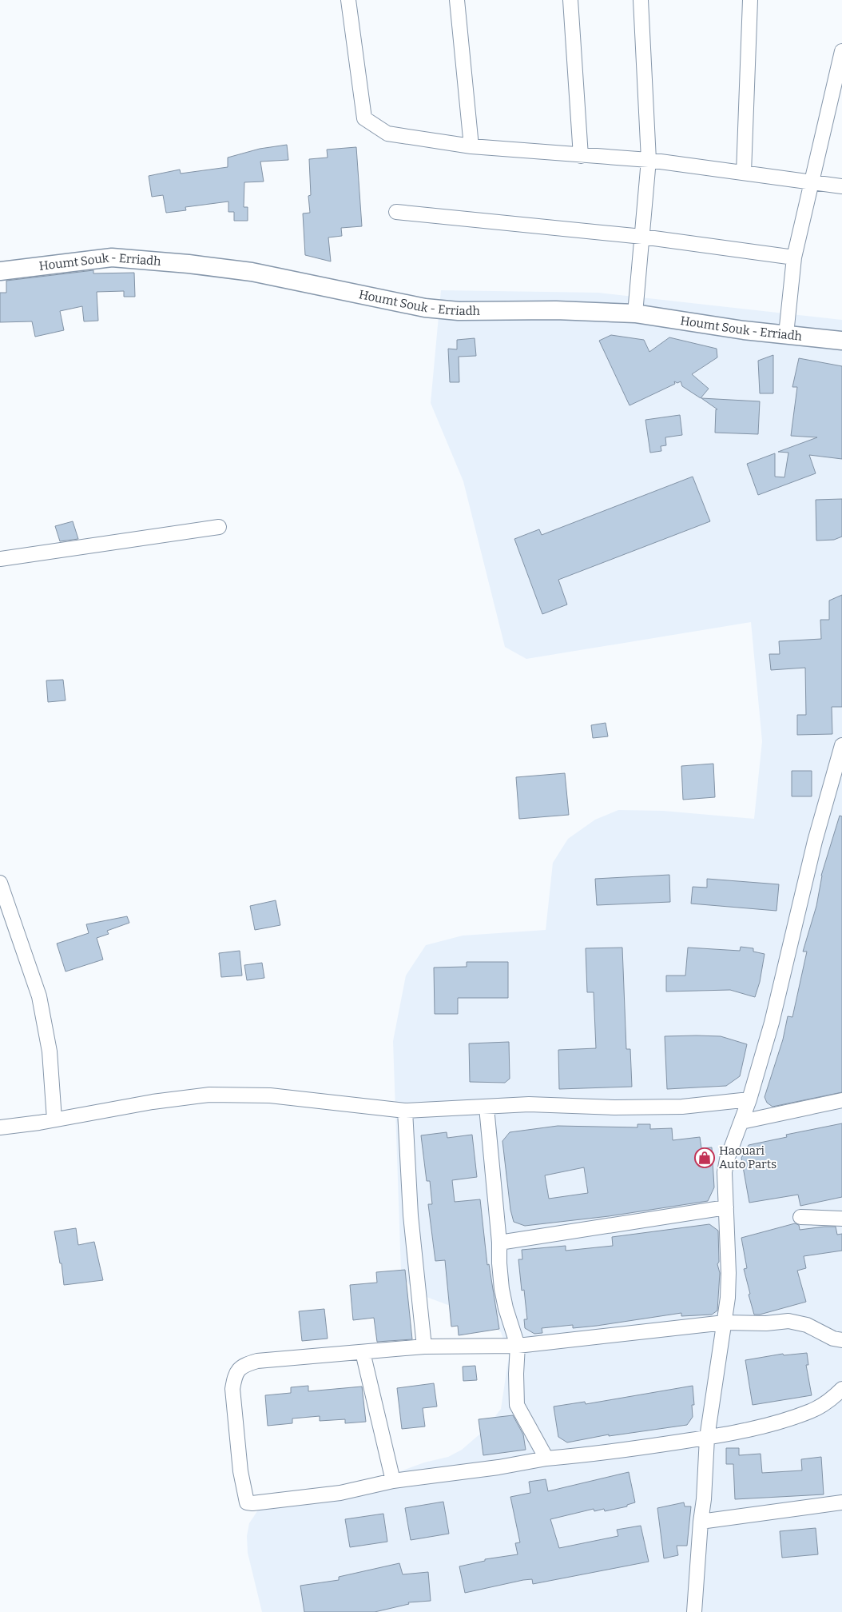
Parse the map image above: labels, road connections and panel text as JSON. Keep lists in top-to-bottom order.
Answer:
{
  "streets": {
    "street": ["Houmt Souk - Erriadh"]
  },
  "places": {
    "shop": ["Haouari Auto Parts"]
  }
}
